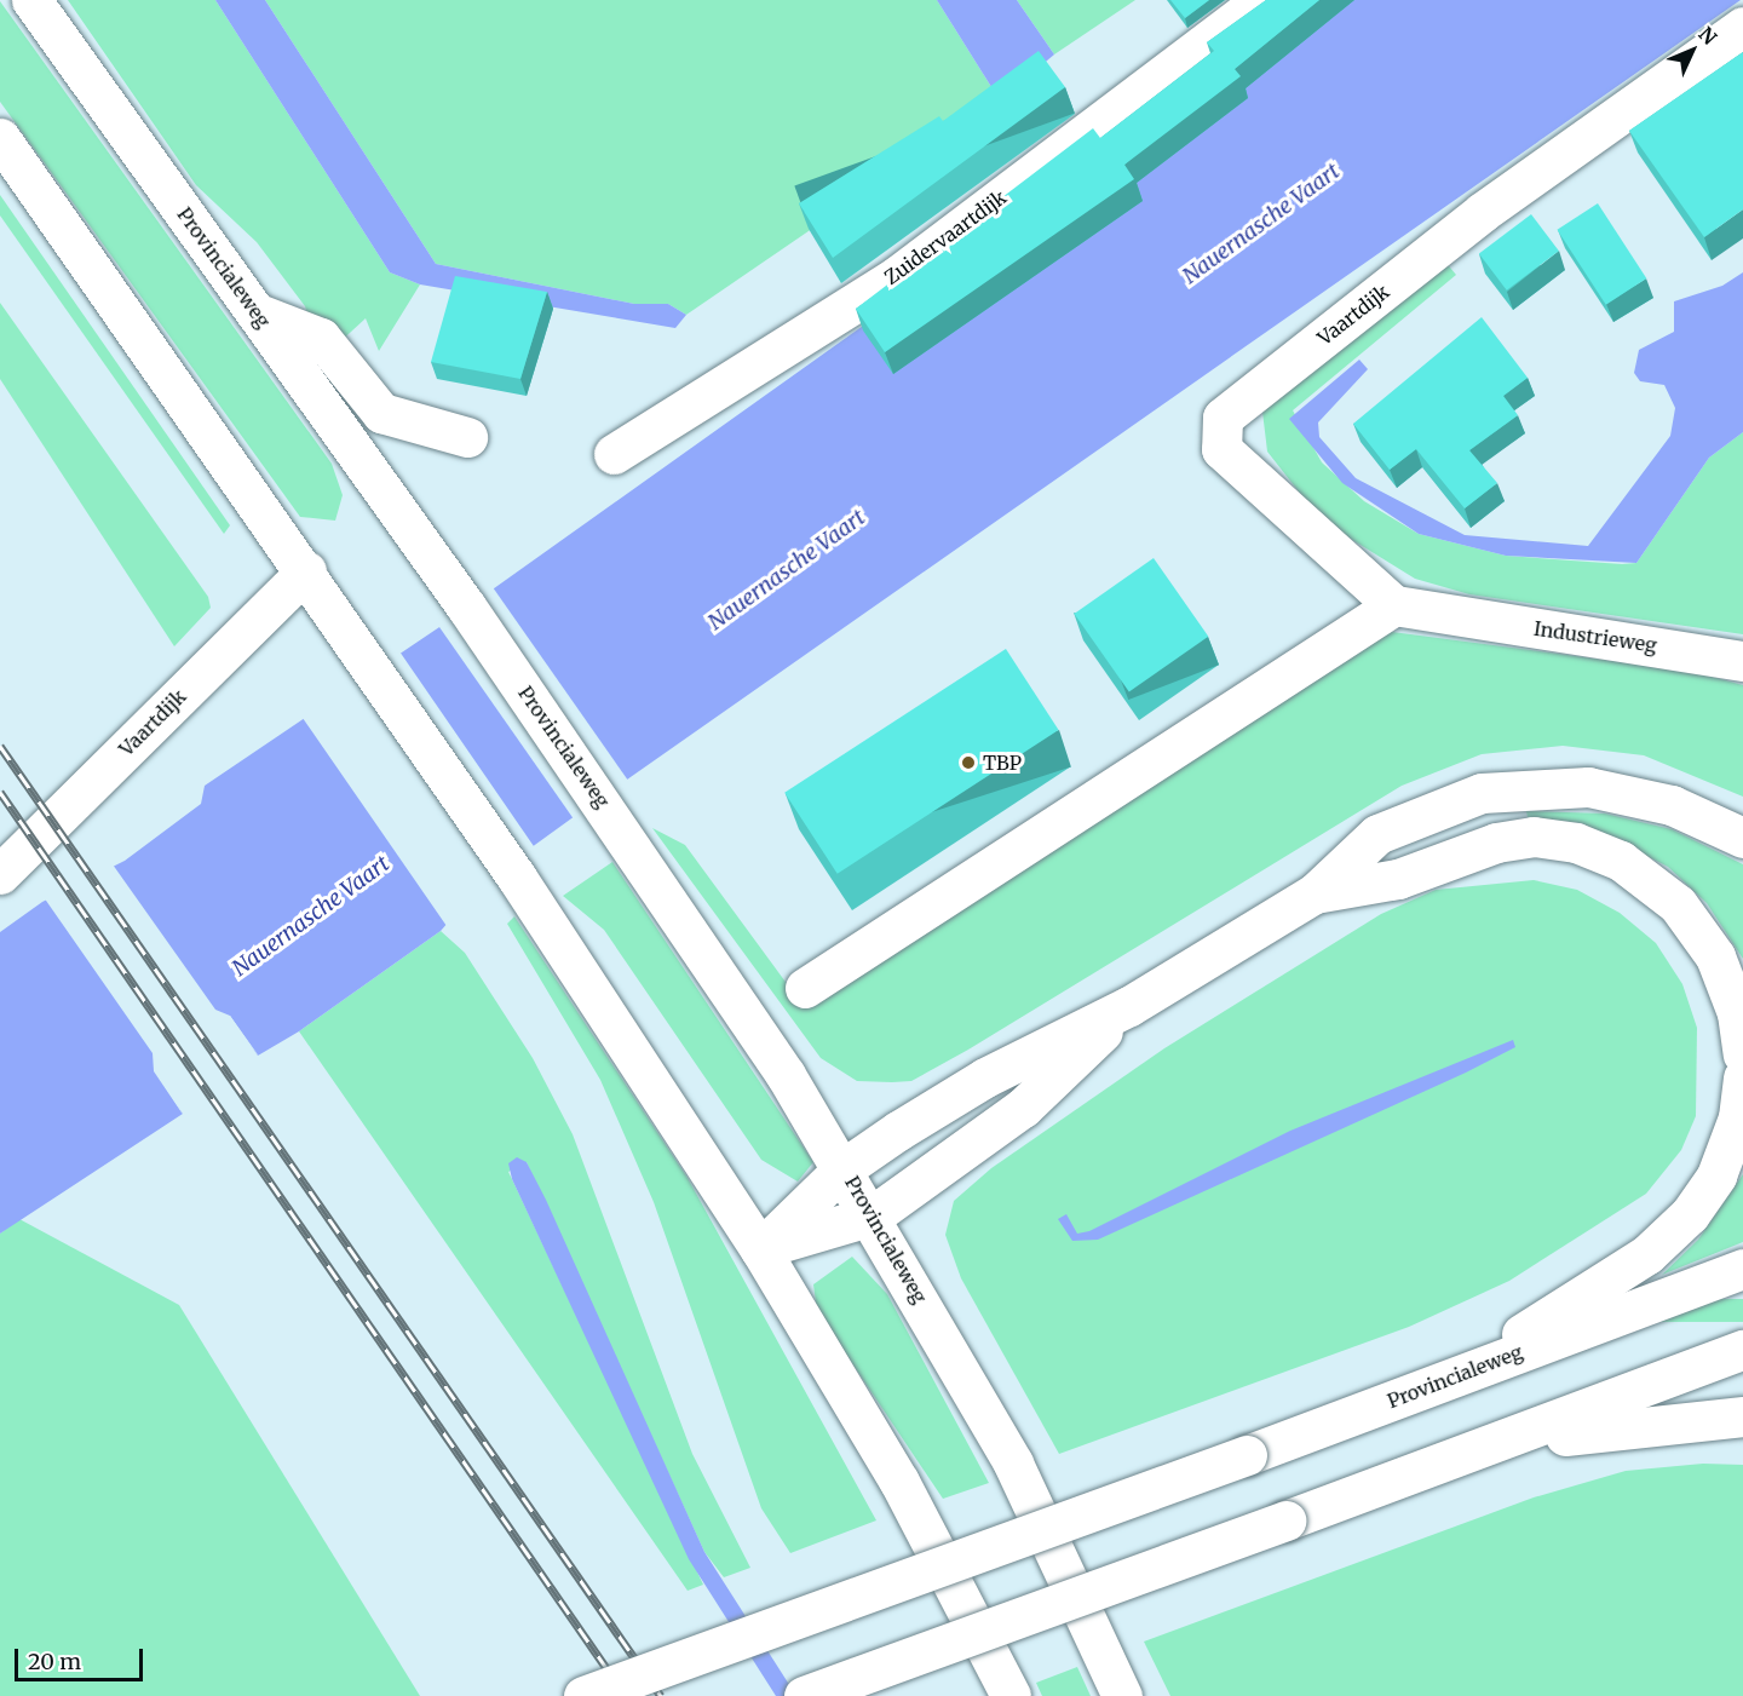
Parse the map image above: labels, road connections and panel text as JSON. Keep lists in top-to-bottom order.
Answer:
{
  "streets": {
    "main road": [
      "Zuidervaartdijk",
      "Provincialeweg",
      "Vaartdijk",
      "Industrieweg"
    ]
  },
  "crossings": [
    ["Vaartdijk", "Industrieweg"]
  ],
  "water": ["Nauernasche Vaart"],
  "places": ["TBP"],
  "scale_bar": "20 m",
  "north": "top right"
}
